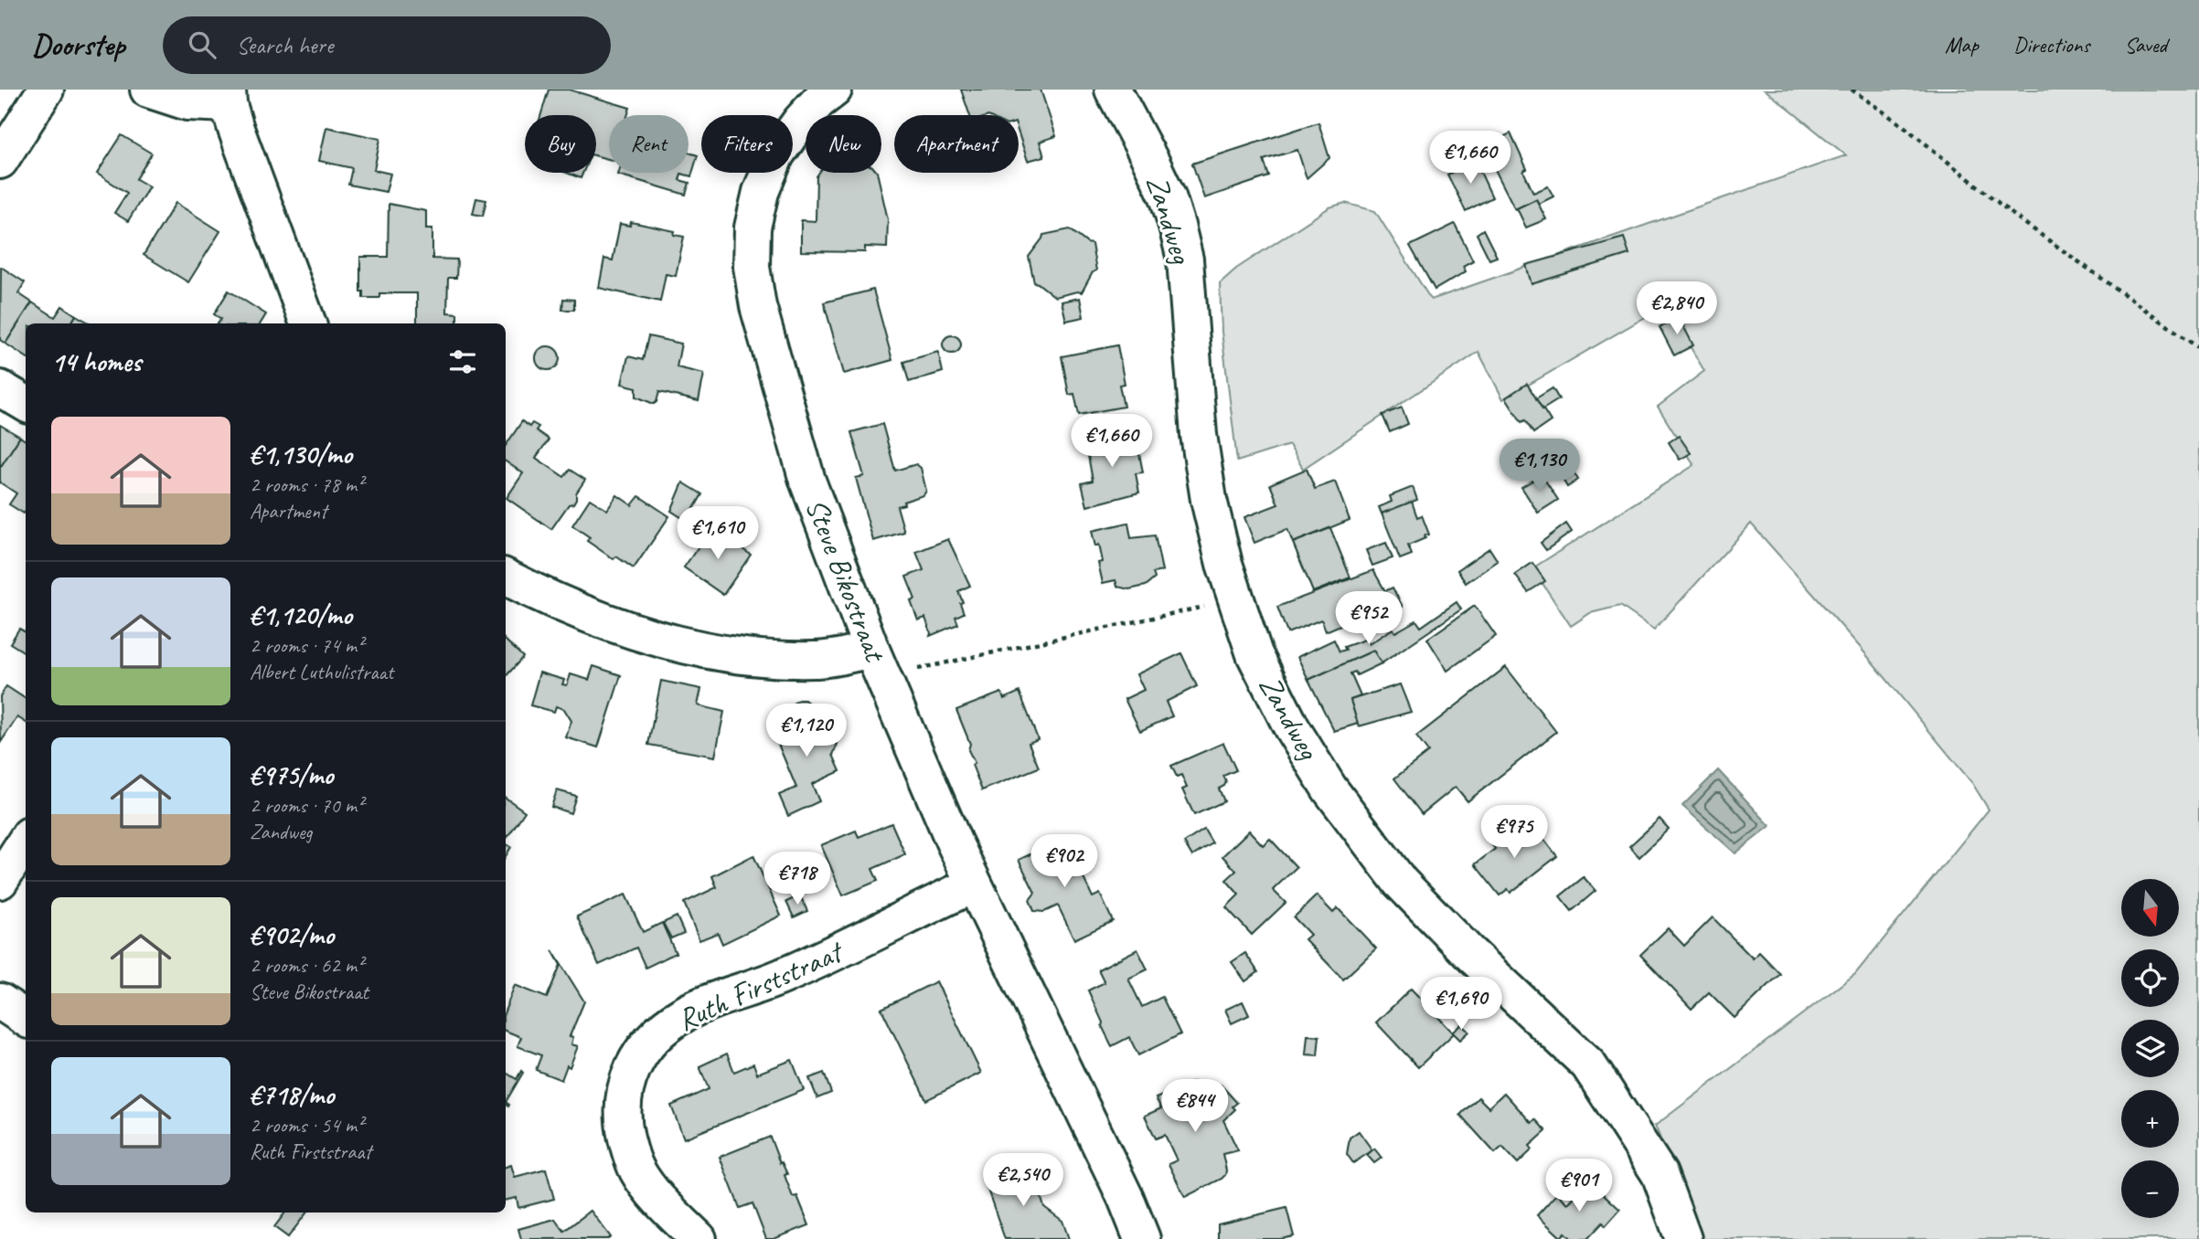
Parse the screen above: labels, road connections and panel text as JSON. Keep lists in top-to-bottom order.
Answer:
{
  "streets": {
    "street": ["Zandweg", "Steve Bikostraat", "Ruth Firststraat"]
  },
  "crossings": [
    ["Steve Bikostraat", "Ruth Firststraat"]
  ],
  "north": "bottom",
  "page": {
    "header": "Doorstep",
    "search": "Search here",
    "nav": ["Map", "Directions", "Saved"],
    "chip": [
      "Buy",
      "Rent",
      "Filters",
      "New",
      "Apartment"
    ],
    "price": [
      "€1,660",
      "€2,840",
      "€1,660",
      "€1,130",
      "€1,610",
      "€952",
      "€1,120",
      "€975",
      "€902",
      "€718",
      "€1,690",
      "€844",
      "€2,540",
      "€901"
    ],
    "heading": "14 homes",
    "list": [
      {
        "name": "€1,130/mo",
        "note": "2 rooms · 78 m² · Apartment"
      },
      {
        "name": "€1,120/mo",
        "note": "2 rooms · 74 m² · Albert Luthulistraat"
      },
      {
        "name": "€975/mo",
        "note": "2 rooms · 70 m² · Zandweg"
      },
      {
        "name": "€902/mo",
        "note": "2 rooms · 62 m² · Steve Bikostraat"
      },
      {
        "name": "€718/mo",
        "note": "2 rooms · 54 m² · Ruth Firststraat"
      }
    ],
    "map_buttons": ["+", "−"]
  }
}
